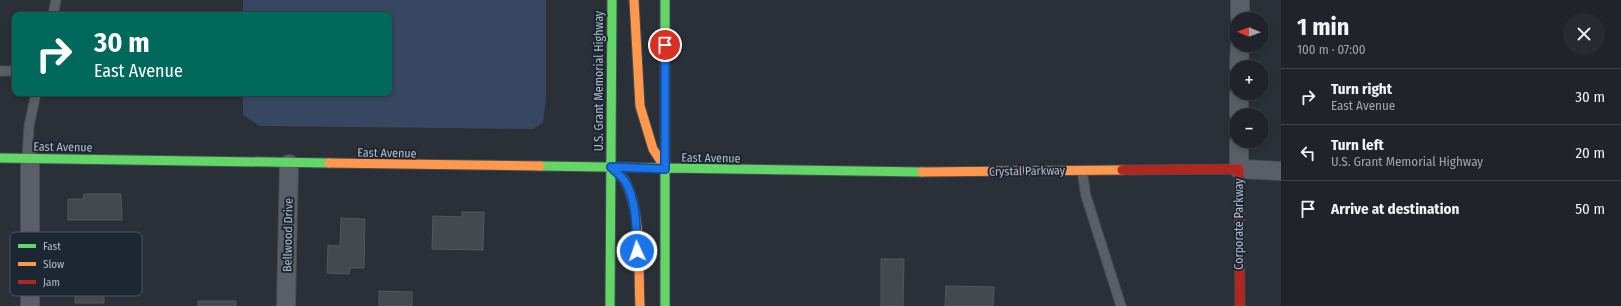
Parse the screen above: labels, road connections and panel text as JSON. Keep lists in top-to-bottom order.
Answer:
{
  "streets": {
    "street": [
      "U.S. Grant Memorial Highway",
      "East Avenue",
      "Crystal Parkway",
      "Corporate Parkway",
      "Bellwood Drive"
    ]
  },
  "crossings": [
    ["U.S. Grant Memorial Highway", "East Avenue"],
    ["East Avenue", "Crystal Parkway"],
    ["East Avenue", "Bellwood Drive"],
    ["Crystal Parkway", "Corporate Parkway"]
  ],
  "legend": ["Fast", "Slow", "Jam"],
  "north": "left",
  "page": {
    "heading": ["1 min", "100 m · 07:00"],
    "map_buttons": ["+", "−"],
    "turn": ["30 m", "East Avenue"],
    "list": [
      {
        "name": "Turn right",
        "note": "East Avenue",
        "value": "30 m"
      },
      {
        "name": "Turn left",
        "note": "U.S. Grant Memorial Highway",
        "value": "20 m"
      },
      {
        "name": "Arrive at destination",
        "value": "50 m"
      }
    ]
  }
}
